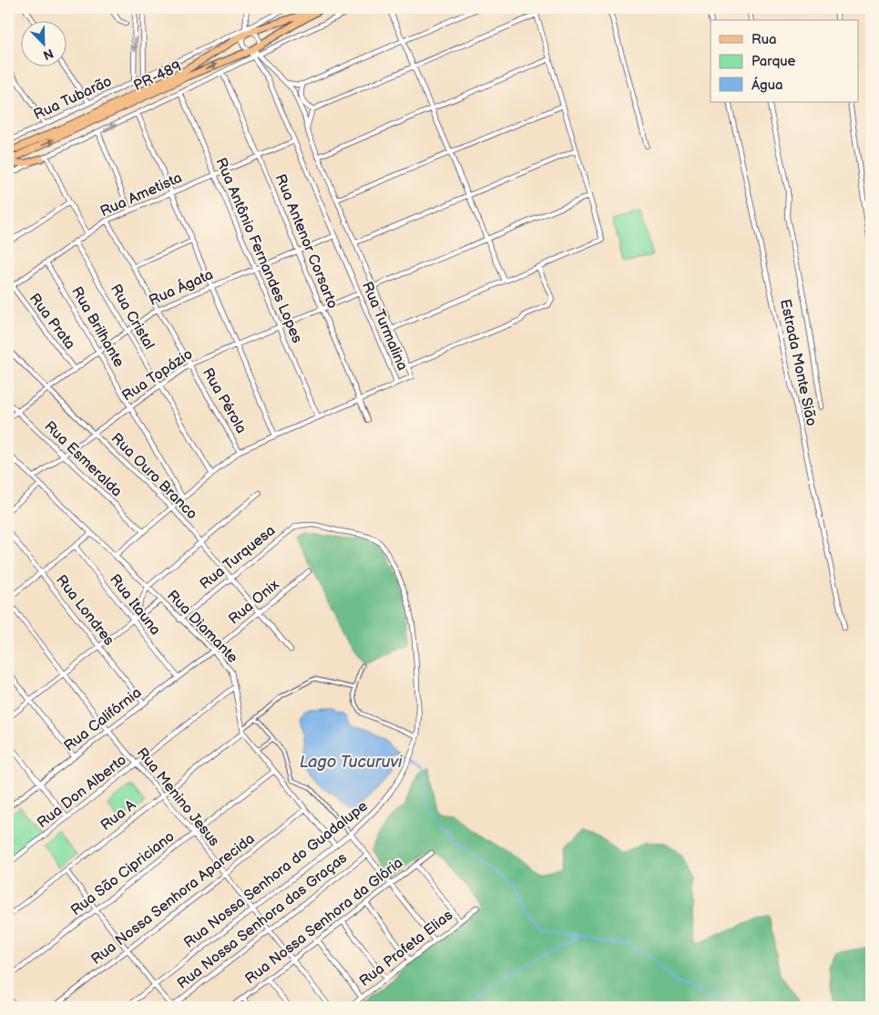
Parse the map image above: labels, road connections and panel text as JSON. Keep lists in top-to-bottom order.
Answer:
{
  "streets": {
    "main road": ["PR-489"],
    "street": [
      "Rua Tubarão",
      "Rua Ametista",
      "Rua Antenor Corsarto",
      "Rua Antônio Fernandes Lopes",
      "Rua Ágata",
      "Rua Cristal",
      "Rua Prata",
      "Rua Turmalina",
      "Rua Brilhante",
      "Estrada Monte Sião",
      "Rua Topázio",
      "Rua Pérola",
      "Rua Esmeralda",
      "Rua Ouro Branco",
      "Rua Turquesa",
      "Rua Onix",
      "Rua Itauna",
      "Rua Londres",
      "Rua Diamante",
      "Rua Califórnia",
      "Rua Don Alberto",
      "Rua Menino Jesus",
      "Rua A",
      "Rua São Cipriciano",
      "Rua Nossa Senhora do Guadalupe",
      "Rua Nossa Senhora Aparecida",
      "Rua Nossa Senhora das Graças",
      "Rua Nossa Senhora da Glória",
      "Rua Profeta Elias"
    ]
  },
  "crossings": [
    ["PR-489", "Rua Tubarão"],
    ["PR-489", "Rua Turmalina"],
    ["Rua Tubarão", "Rua Turmalina"],
    ["Rua Ametista", "Rua Antenor Corsarto"],
    ["Rua Ametista", "Rua Antônio Fernandes Lopes"],
    ["Rua Ametista", "Rua Cristal"],
    ["Rua Ametista", "Rua Prata"],
    ["Rua Ametista", "Rua Turmalina"],
    ["Rua Ametista", "Rua Brilhante"],
    ["Rua Ametista", "Rua Pérola"],
    ["Rua Antenor Corsarto", "Rua Ágata"],
    ["Rua Antenor Corsarto", "Rua Turmalina"],
    ["Rua Antenor Corsarto", "Rua Topázio"],
    ["Rua Antônio Fernandes Lopes", "Rua Ágata"],
    ["Rua Antônio Fernandes Lopes", "Rua Turmalina"],
    ["Rua Antônio Fernandes Lopes", "Rua Topázio"],
    ["Rua Ágata", "Rua Cristal"],
    ["Rua Ágata", "Rua Prata"],
    ["Rua Ágata", "Rua Turmalina"],
    ["Rua Ágata", "Rua Brilhante"],
    ["Rua Ágata", "Rua Pérola"],
    ["Rua Ágata", "Rua Esmeralda"],
    ["Rua Ágata", "Rua Ouro Branco"],
    ["Rua Cristal", "Rua Turmalina"],
    ["Rua Cristal", "Rua Topázio"],
    ["Rua Turmalina", "Rua Brilhante"],
    ["Rua Turmalina", "Rua Topázio"],
    ["Rua Turmalina", "Rua Pérola"],
    ["Rua Turmalina", "Rua Esmeralda"],
    ["Rua Turmalina", "Rua Ouro Branco"],
    ["Rua Turmalina", "Rua Diamante"],
    ["Rua Brilhante", "Rua Topázio"],
    ["Rua Topázio", "Rua Pérola"],
    ["Rua Topázio", "Rua Esmeralda"],
    ["Rua Topázio", "Rua Ouro Branco"],
    ["Rua Topázio", "Rua Diamante"],
    ["Rua Ouro Branco", "Rua Turquesa"],
    ["Rua Ouro Branco", "Rua Onix"],
    ["Rua Turquesa", "Rua Diamante"],
    ["Rua Turquesa", "Rua Nossa Senhora do Guadalupe"],
    ["Rua Onix", "Rua Diamante"],
    ["Rua Onix", "Rua Califórnia"],
    ["Rua Itauna", "Rua Califórnia"],
    ["Rua Londres", "Rua Califórnia"],
    ["Rua Diamante", "Rua Califórnia"],
    ["Rua Diamante", "Rua Don Alberto"],
    ["Rua Diamante", "Rua A"],
    ["Rua Diamante", "Rua São Cipriciano"],
    ["Rua Diamante", "Rua Nossa Senhora do Guadalupe"],
    ["Rua Diamante", "Rua Nossa Senhora Aparecida"],
    ["Rua Califórnia", "Rua Menino Jesus"],
    ["Rua Don Alberto", "Rua Menino Jesus"],
    ["Rua Menino Jesus", "Rua A"],
    ["Rua Menino Jesus", "Rua São Cipriciano"],
    ["Rua Menino Jesus", "Rua Nossa Senhora do Guadalupe"],
    ["Rua Menino Jesus", "Rua Nossa Senhora Aparecida"],
    ["Rua Menino Jesus", "Rua Nossa Senhora das Graças"],
    ["Rua Menino Jesus", "Rua Nossa Senhora da Glória"]
  ],
  "water": ["Lago Tucuruvi"],
  "legend": ["Rua", "Parque", "Água"],
  "north": "bottom right"
}
